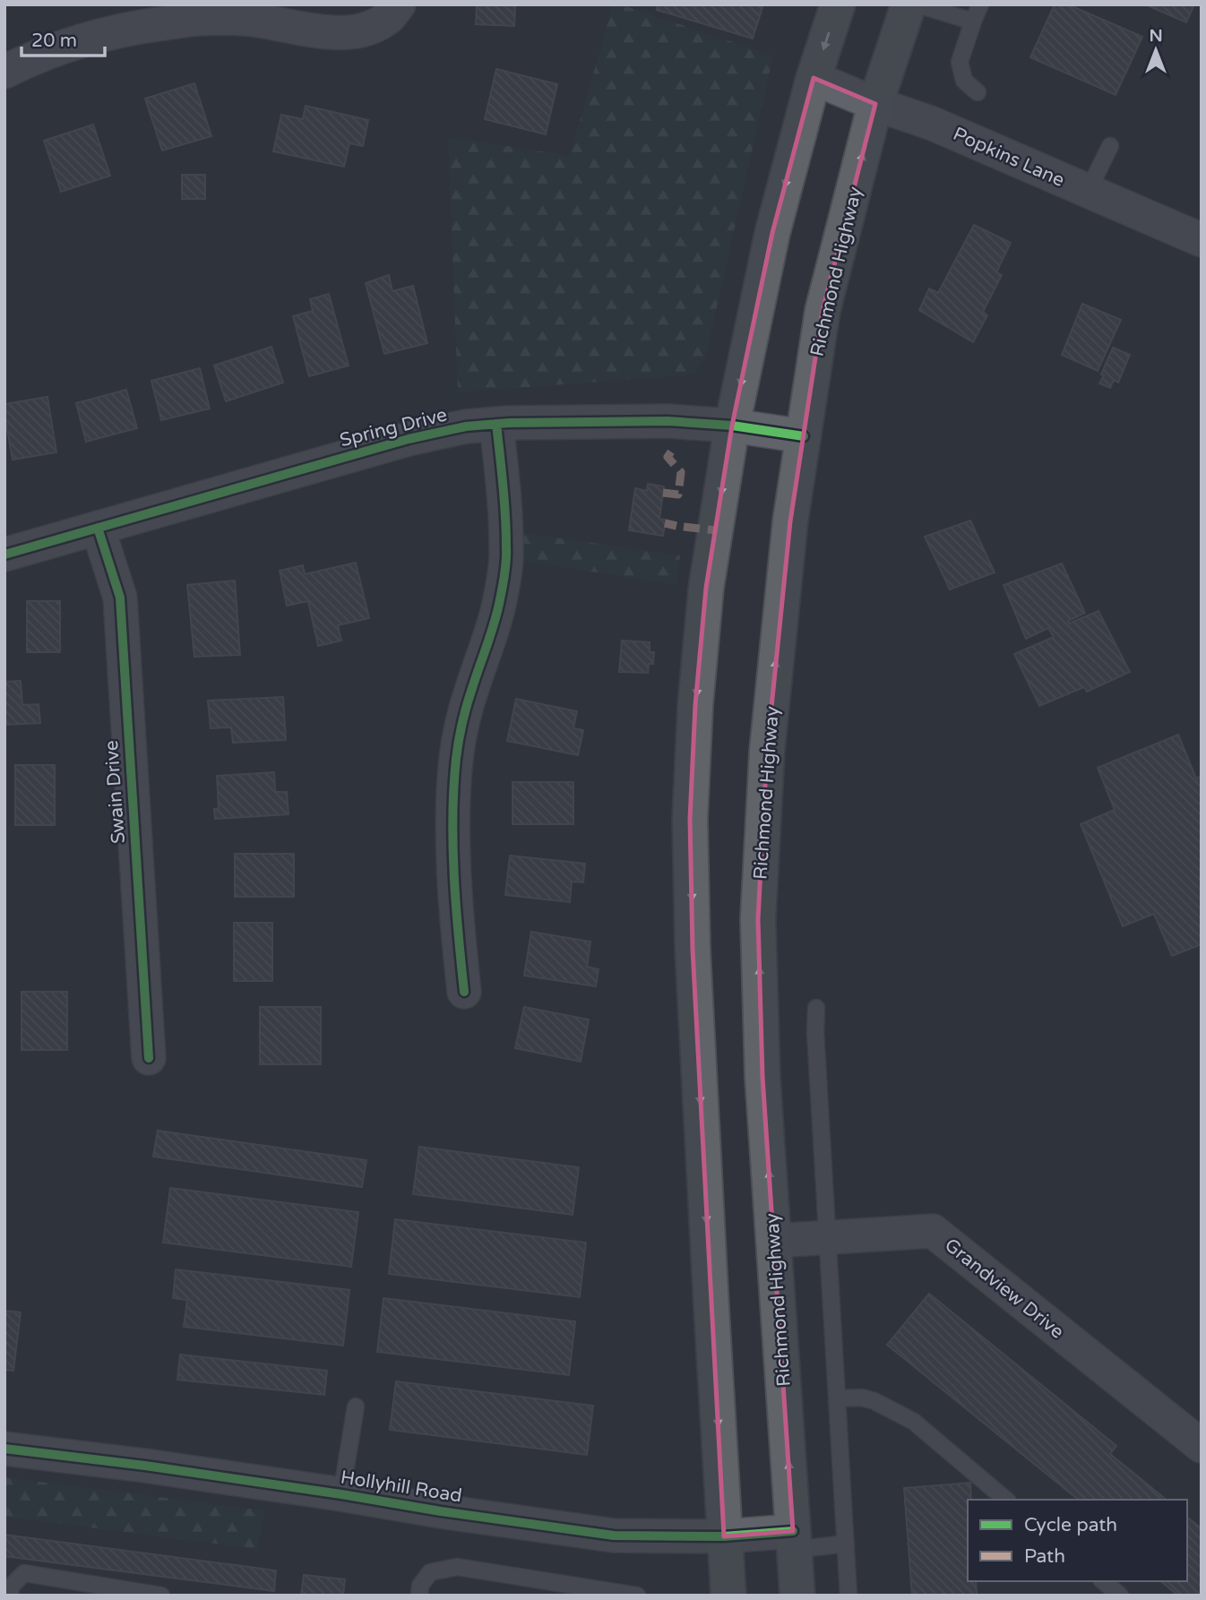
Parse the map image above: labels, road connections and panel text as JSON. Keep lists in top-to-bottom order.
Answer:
{
  "streets": {
    "highway": ["Richmond Highway"],
    "street": [
      "Popkins Lane",
      "Spring Drive",
      "Swain Drive",
      "Grandview Drive",
      "Hollyhill Road"
    ]
  },
  "crossings": [
    ["Popkins Lane", "Richmond Highway"],
    ["Richmond Highway", "Spring Drive"],
    ["Richmond Highway", "Grandview Drive"],
    ["Richmond Highway", "Hollyhill Road"],
    ["Spring Drive", "Swain Drive"]
  ],
  "legend": ["Cycle path", "Path"],
  "scale_bar": "20 m",
  "north": "top"
}
